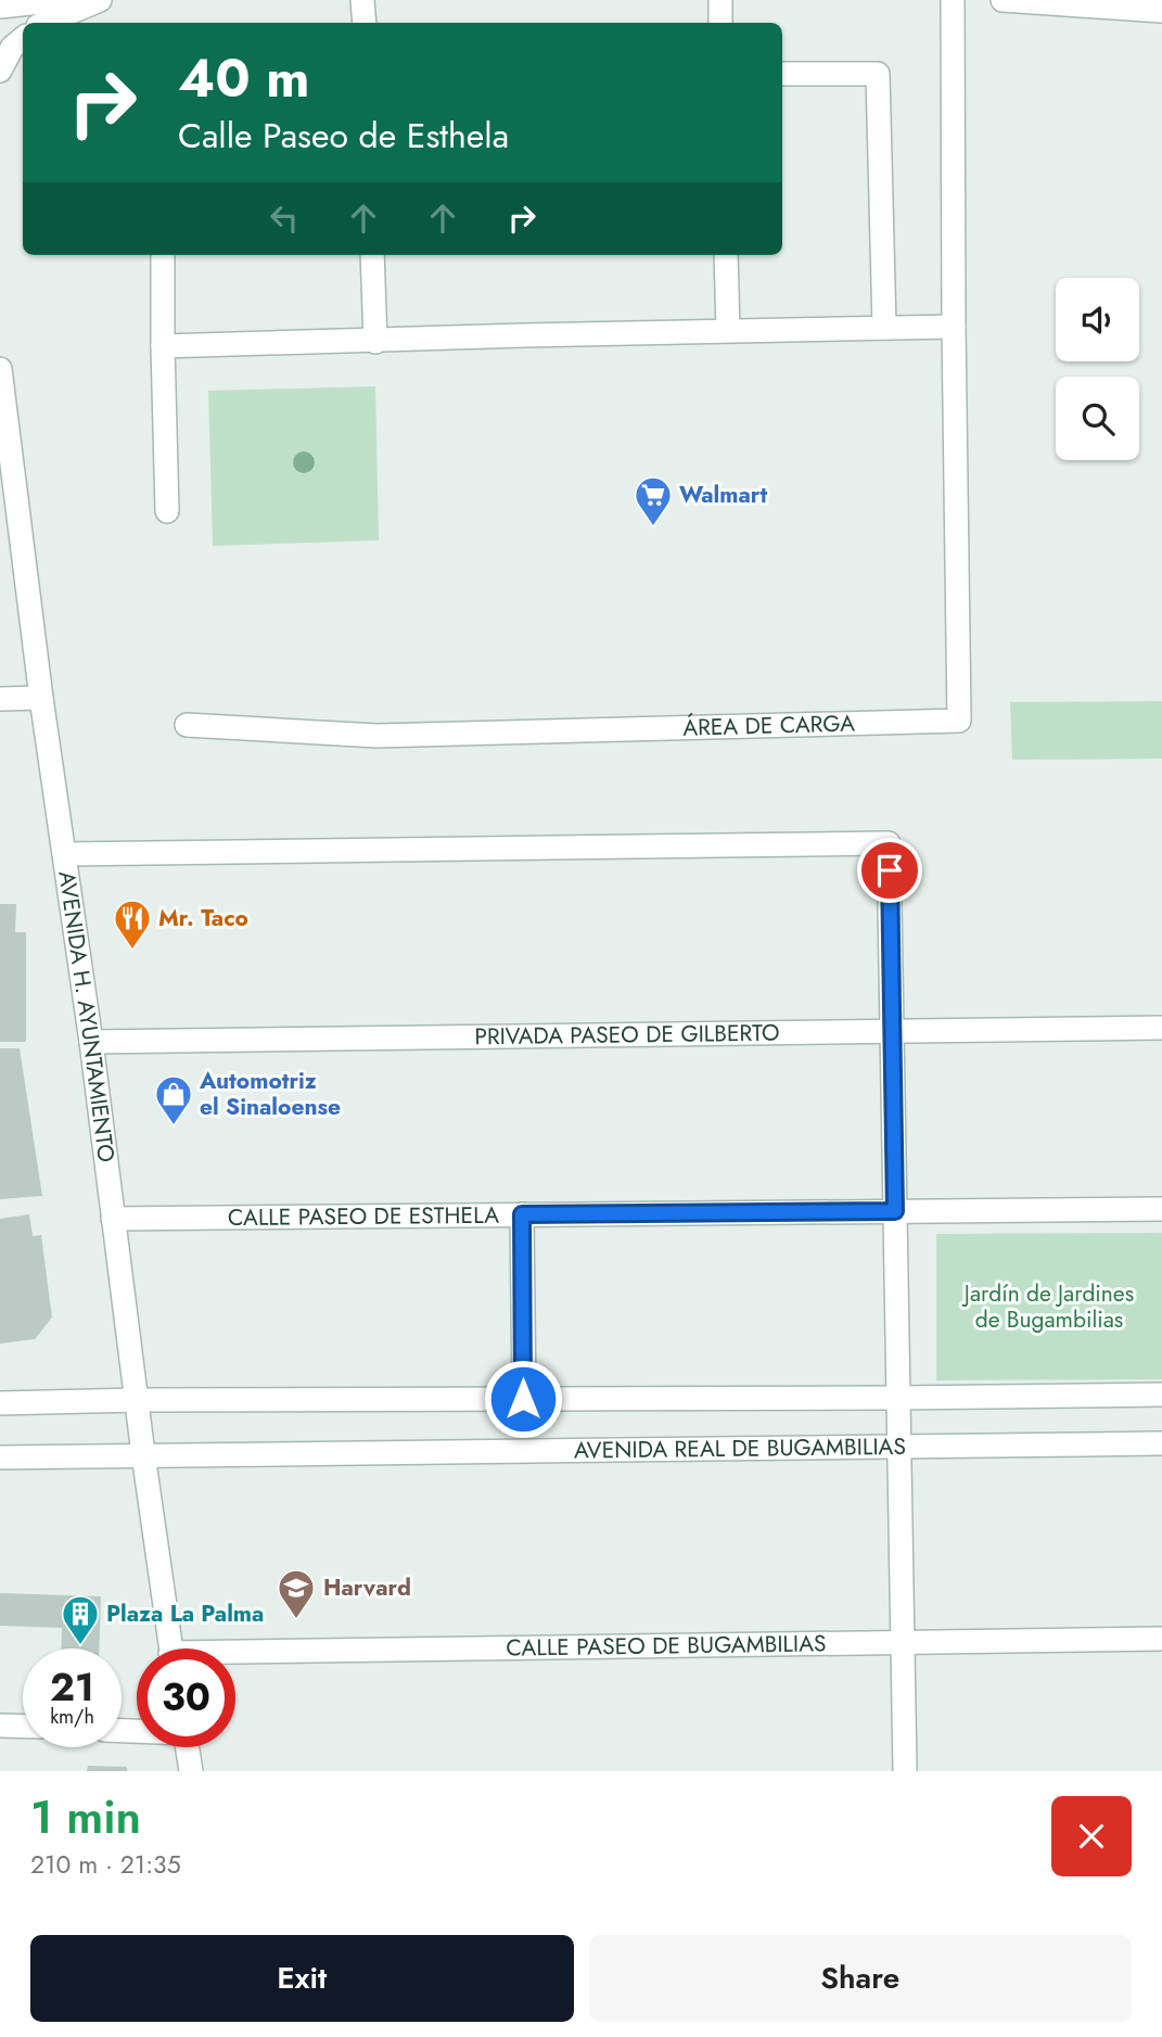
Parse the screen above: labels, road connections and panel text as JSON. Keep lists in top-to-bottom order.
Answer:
{
  "streets": {
    "street": [
      "ÁREA DE CARGA",
      "AVENIDA H. AYUNTAMIENTO",
      "PRIVADA PASEO DE GILBERTO",
      "CALLE PASEO DE ESTHELA",
      "AVENIDA REAL DE BUGAMBILIAS",
      "CALLE PASEO DE BUGAMBILIAS"
    ]
  },
  "crossings": [
    ["AVENIDA H. AYUNTAMIENTO", "PRIVADA PASEO DE GILBERTO"],
    ["AVENIDA H. AYUNTAMIENTO", "CALLE PASEO DE ESTHELA"],
    ["AVENIDA H. AYUNTAMIENTO", "AVENIDA REAL DE BUGAMBILIAS"]
  ],
  "parks": ["Jardín de Jardines de Bugambilias"],
  "places": {
    "supermarket": ["Walmart"],
    "restaurant": ["Mr. Taco"],
    "shop": ["Automotriz el Sinaloense"],
    "school or university": ["Harvard"],
    "building": ["Plaza La Palma"]
  },
  "page": {
    "turn": ["40 m", "Calle Paseo de Esthela"],
    "speed": "21 km/h",
    "limit": "30",
    "heading": ["1 min", "210 m · 21:35"],
    "buttons": ["Exit", "Share"]
  }
}
